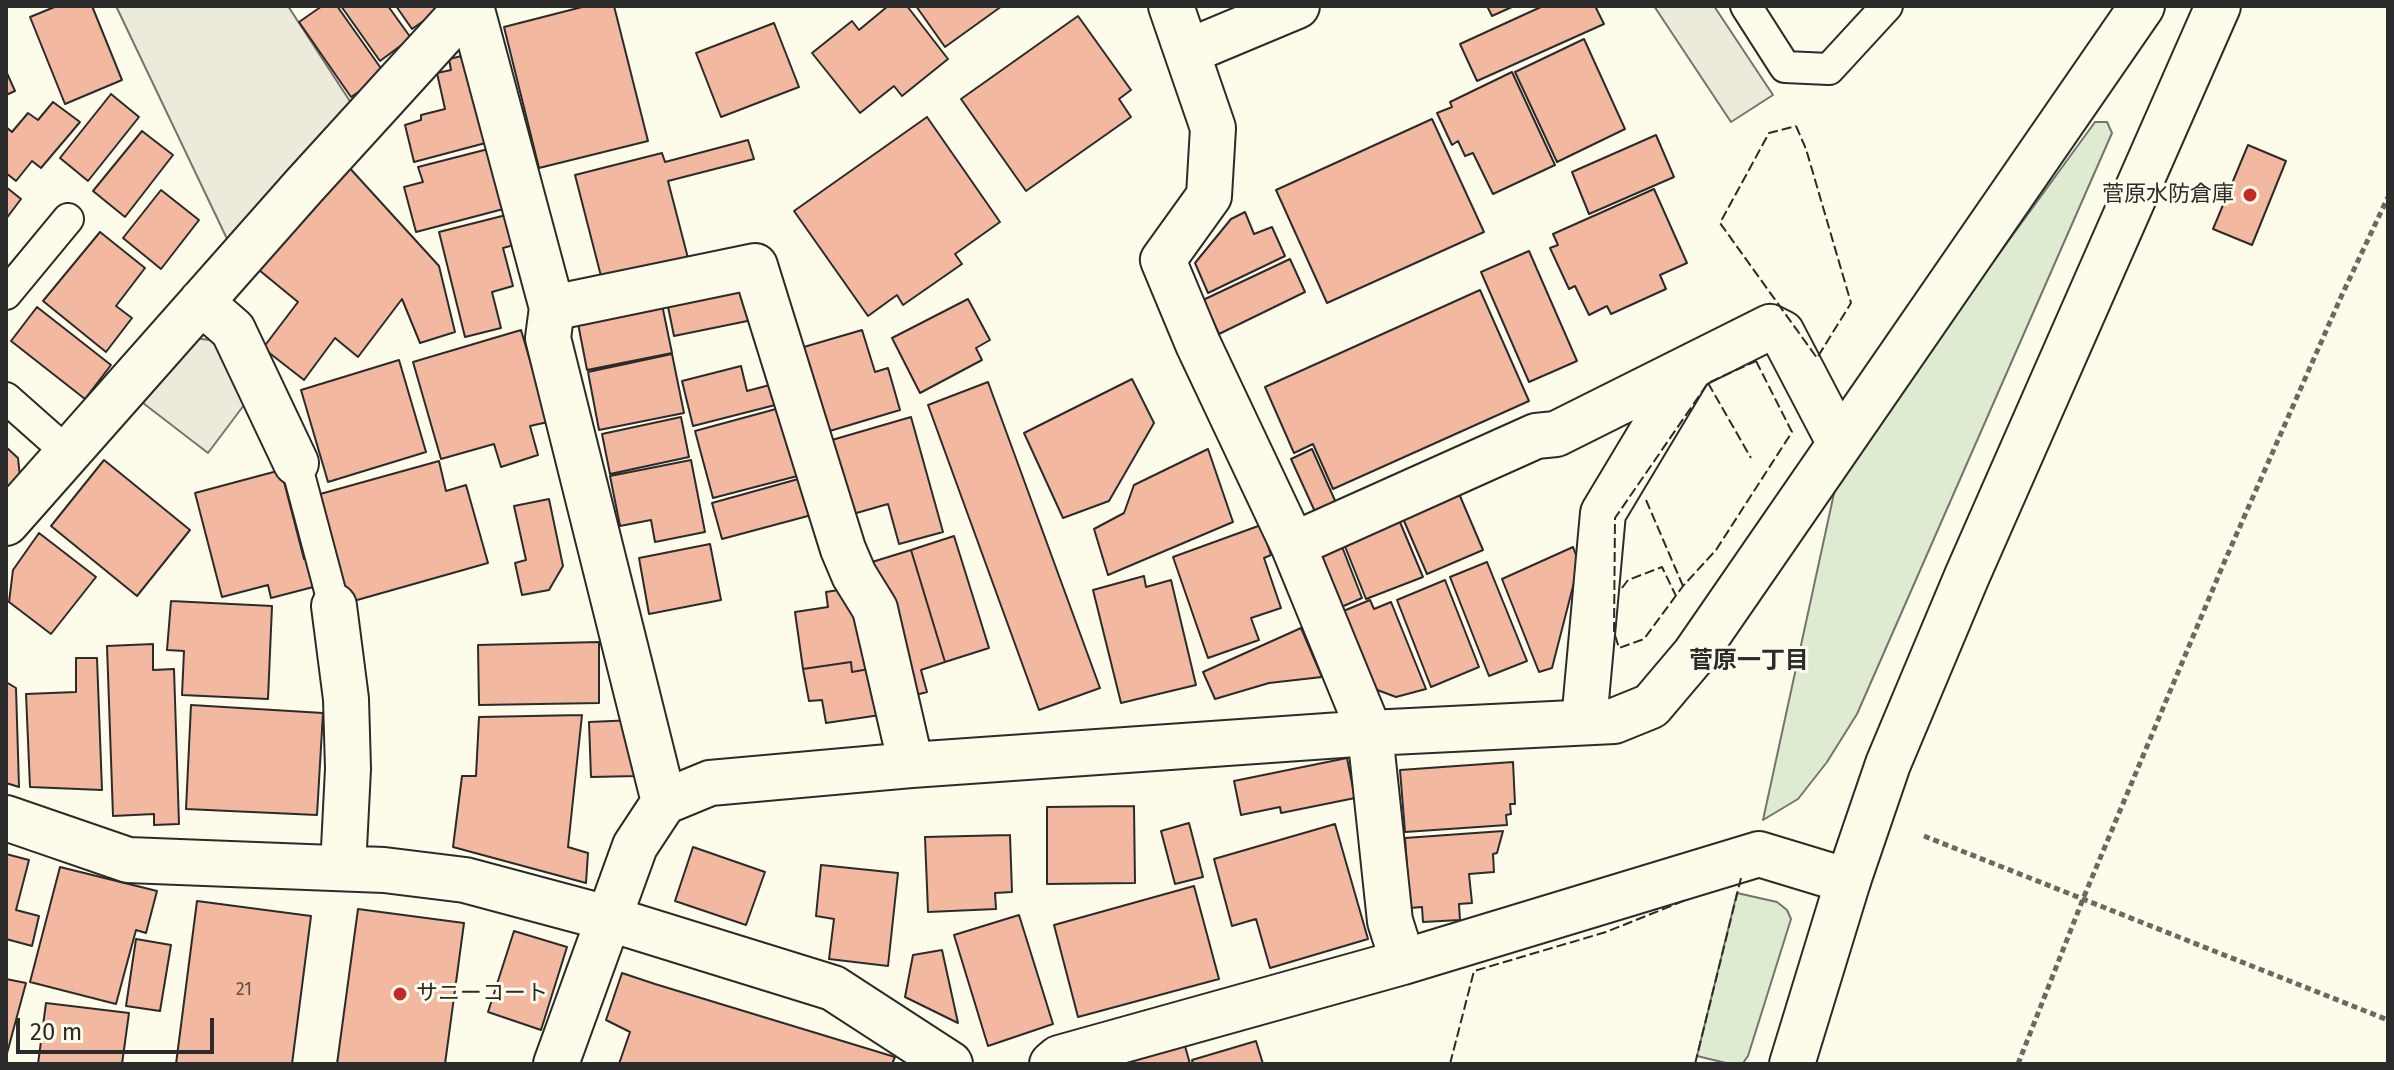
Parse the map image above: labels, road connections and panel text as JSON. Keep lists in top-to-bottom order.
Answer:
{
  "districts": ["菅原一丁目"],
  "places": ["菅原水防倉庫", "サニーコート"],
  "house_numbers": ["21"],
  "scale_bar": "20 m"
}
